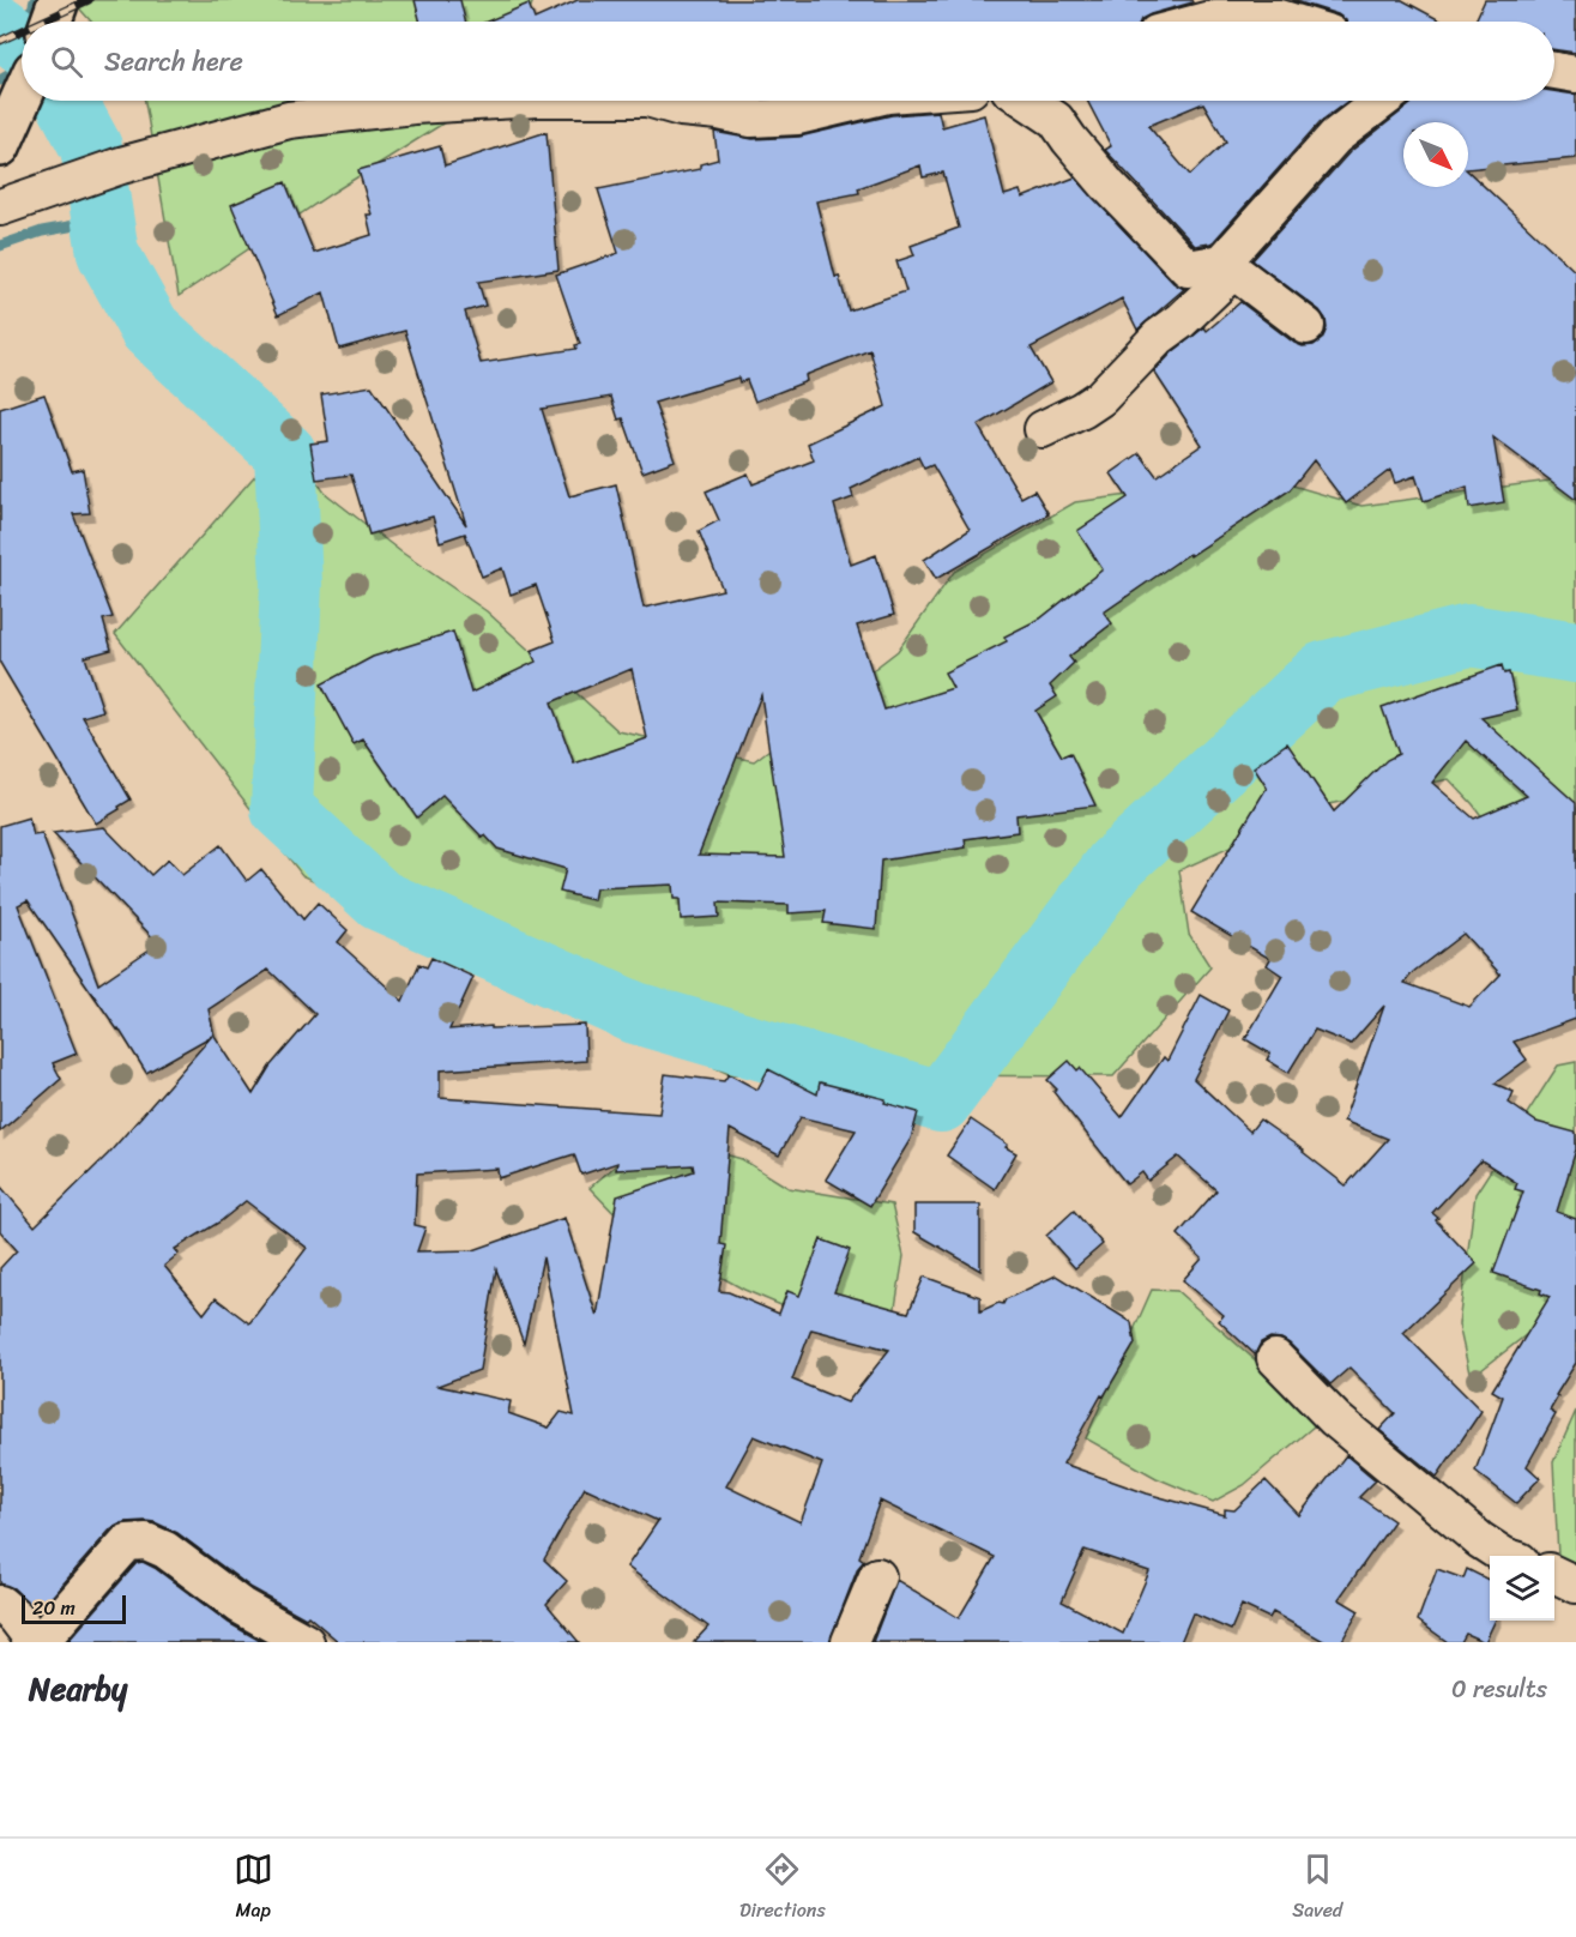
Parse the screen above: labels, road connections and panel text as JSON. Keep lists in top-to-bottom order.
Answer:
{
  "scale_bar": "20 m",
  "north": "bottom right",
  "page": {
    "search": "Search here",
    "scale": "20 m",
    "heading": ["Nearby", "0 results"],
    "nav": ["Map", "Directions", "Saved"]
  }
}
